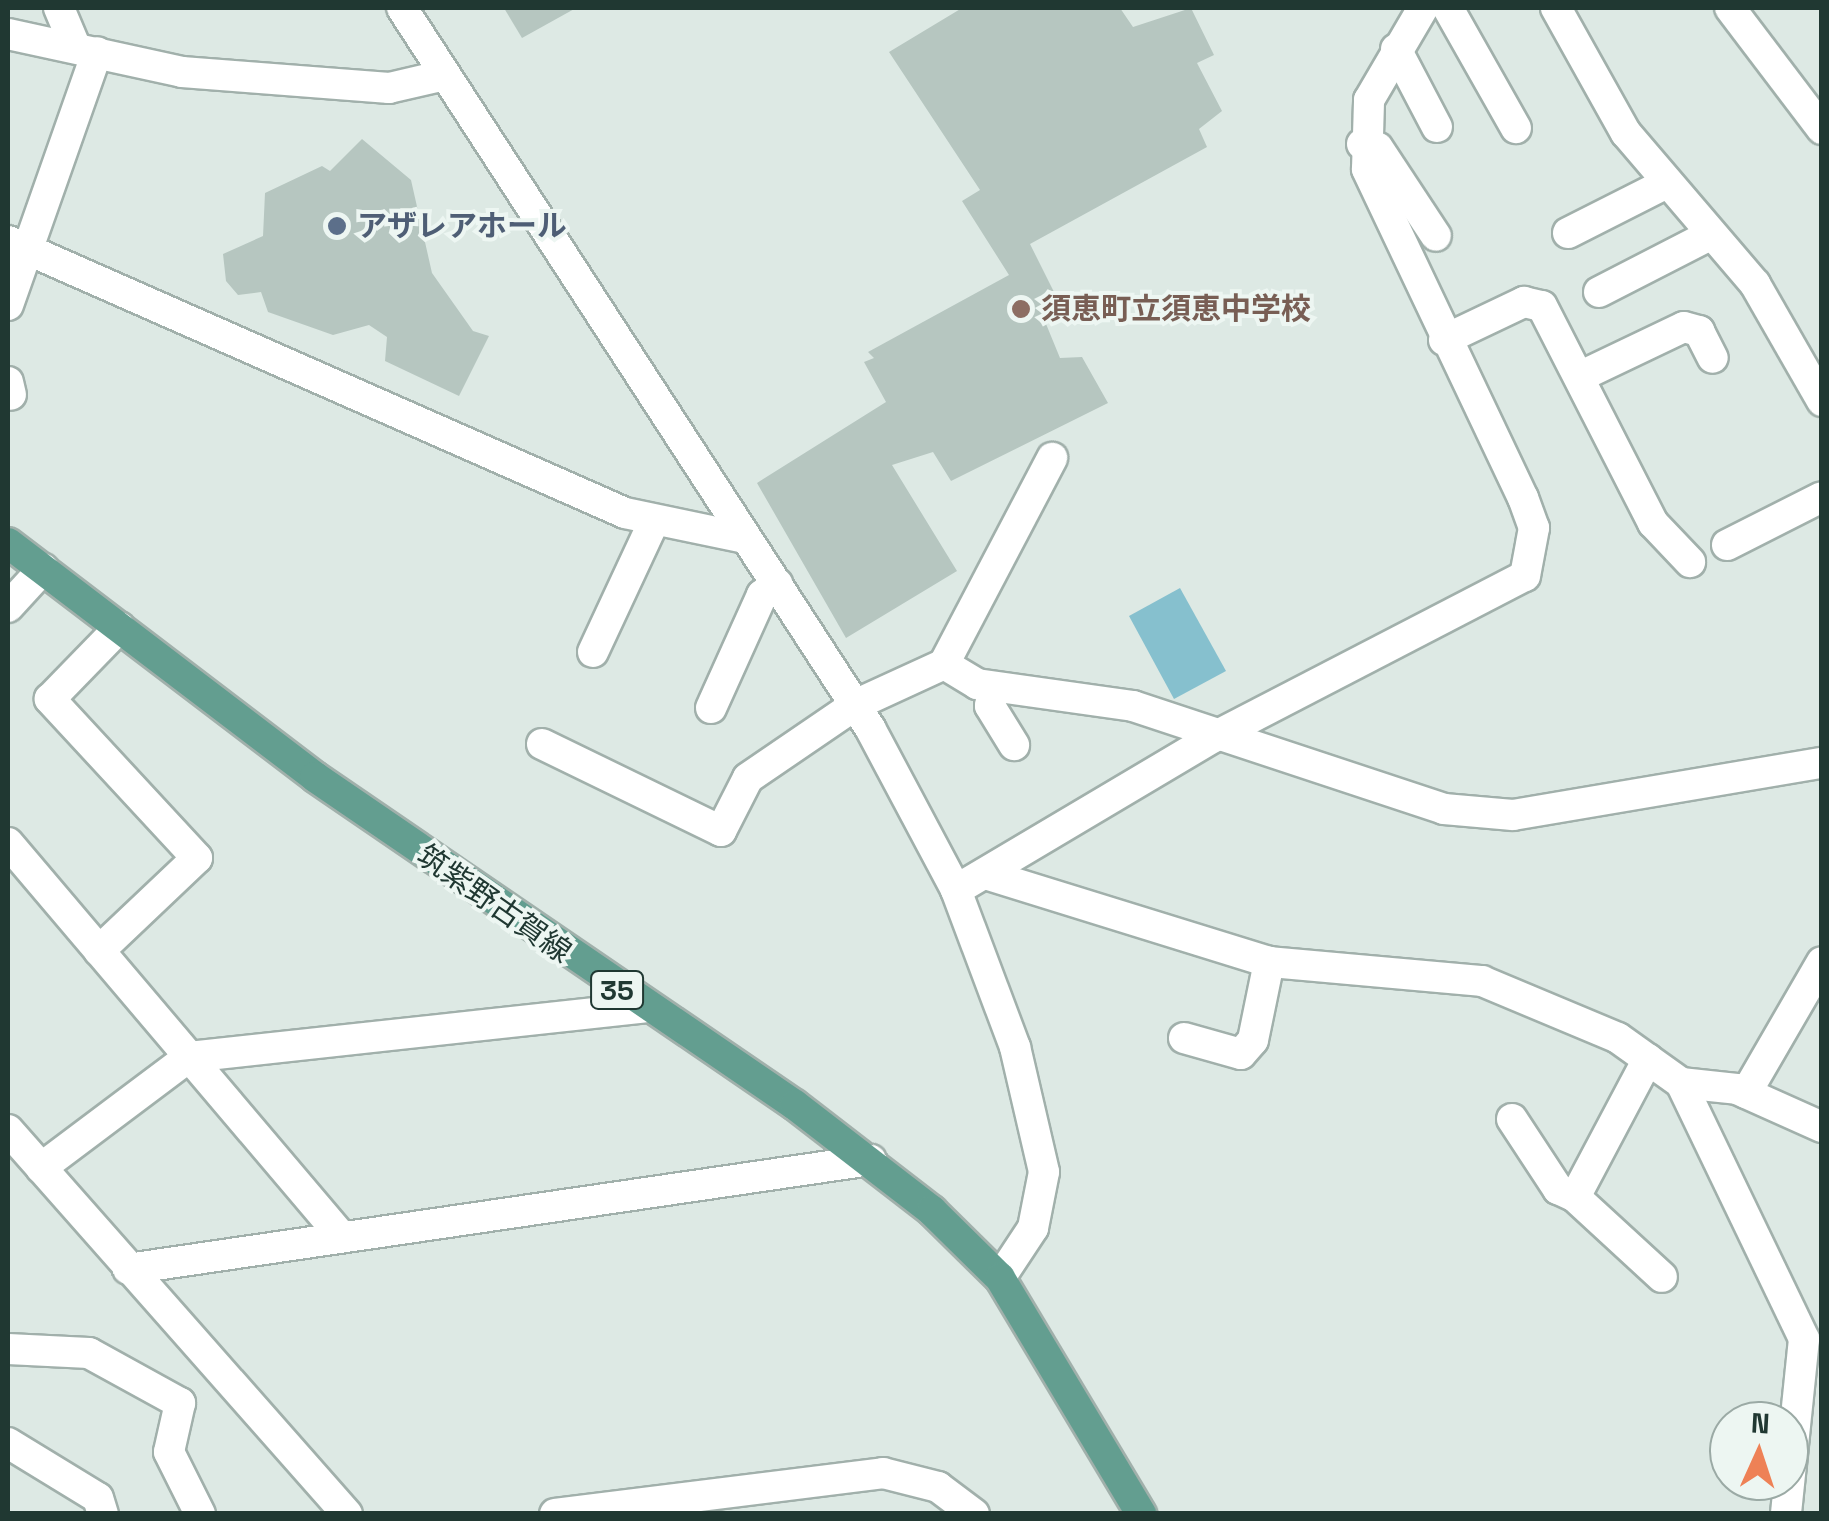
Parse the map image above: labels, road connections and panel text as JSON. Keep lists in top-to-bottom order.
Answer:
{
  "streets": {
    "main road": ["筑紫野古賀線", "35"]
  },
  "places": ["アザレアホール", "須恵町立須恵中学校"],
  "north": "top"
}
